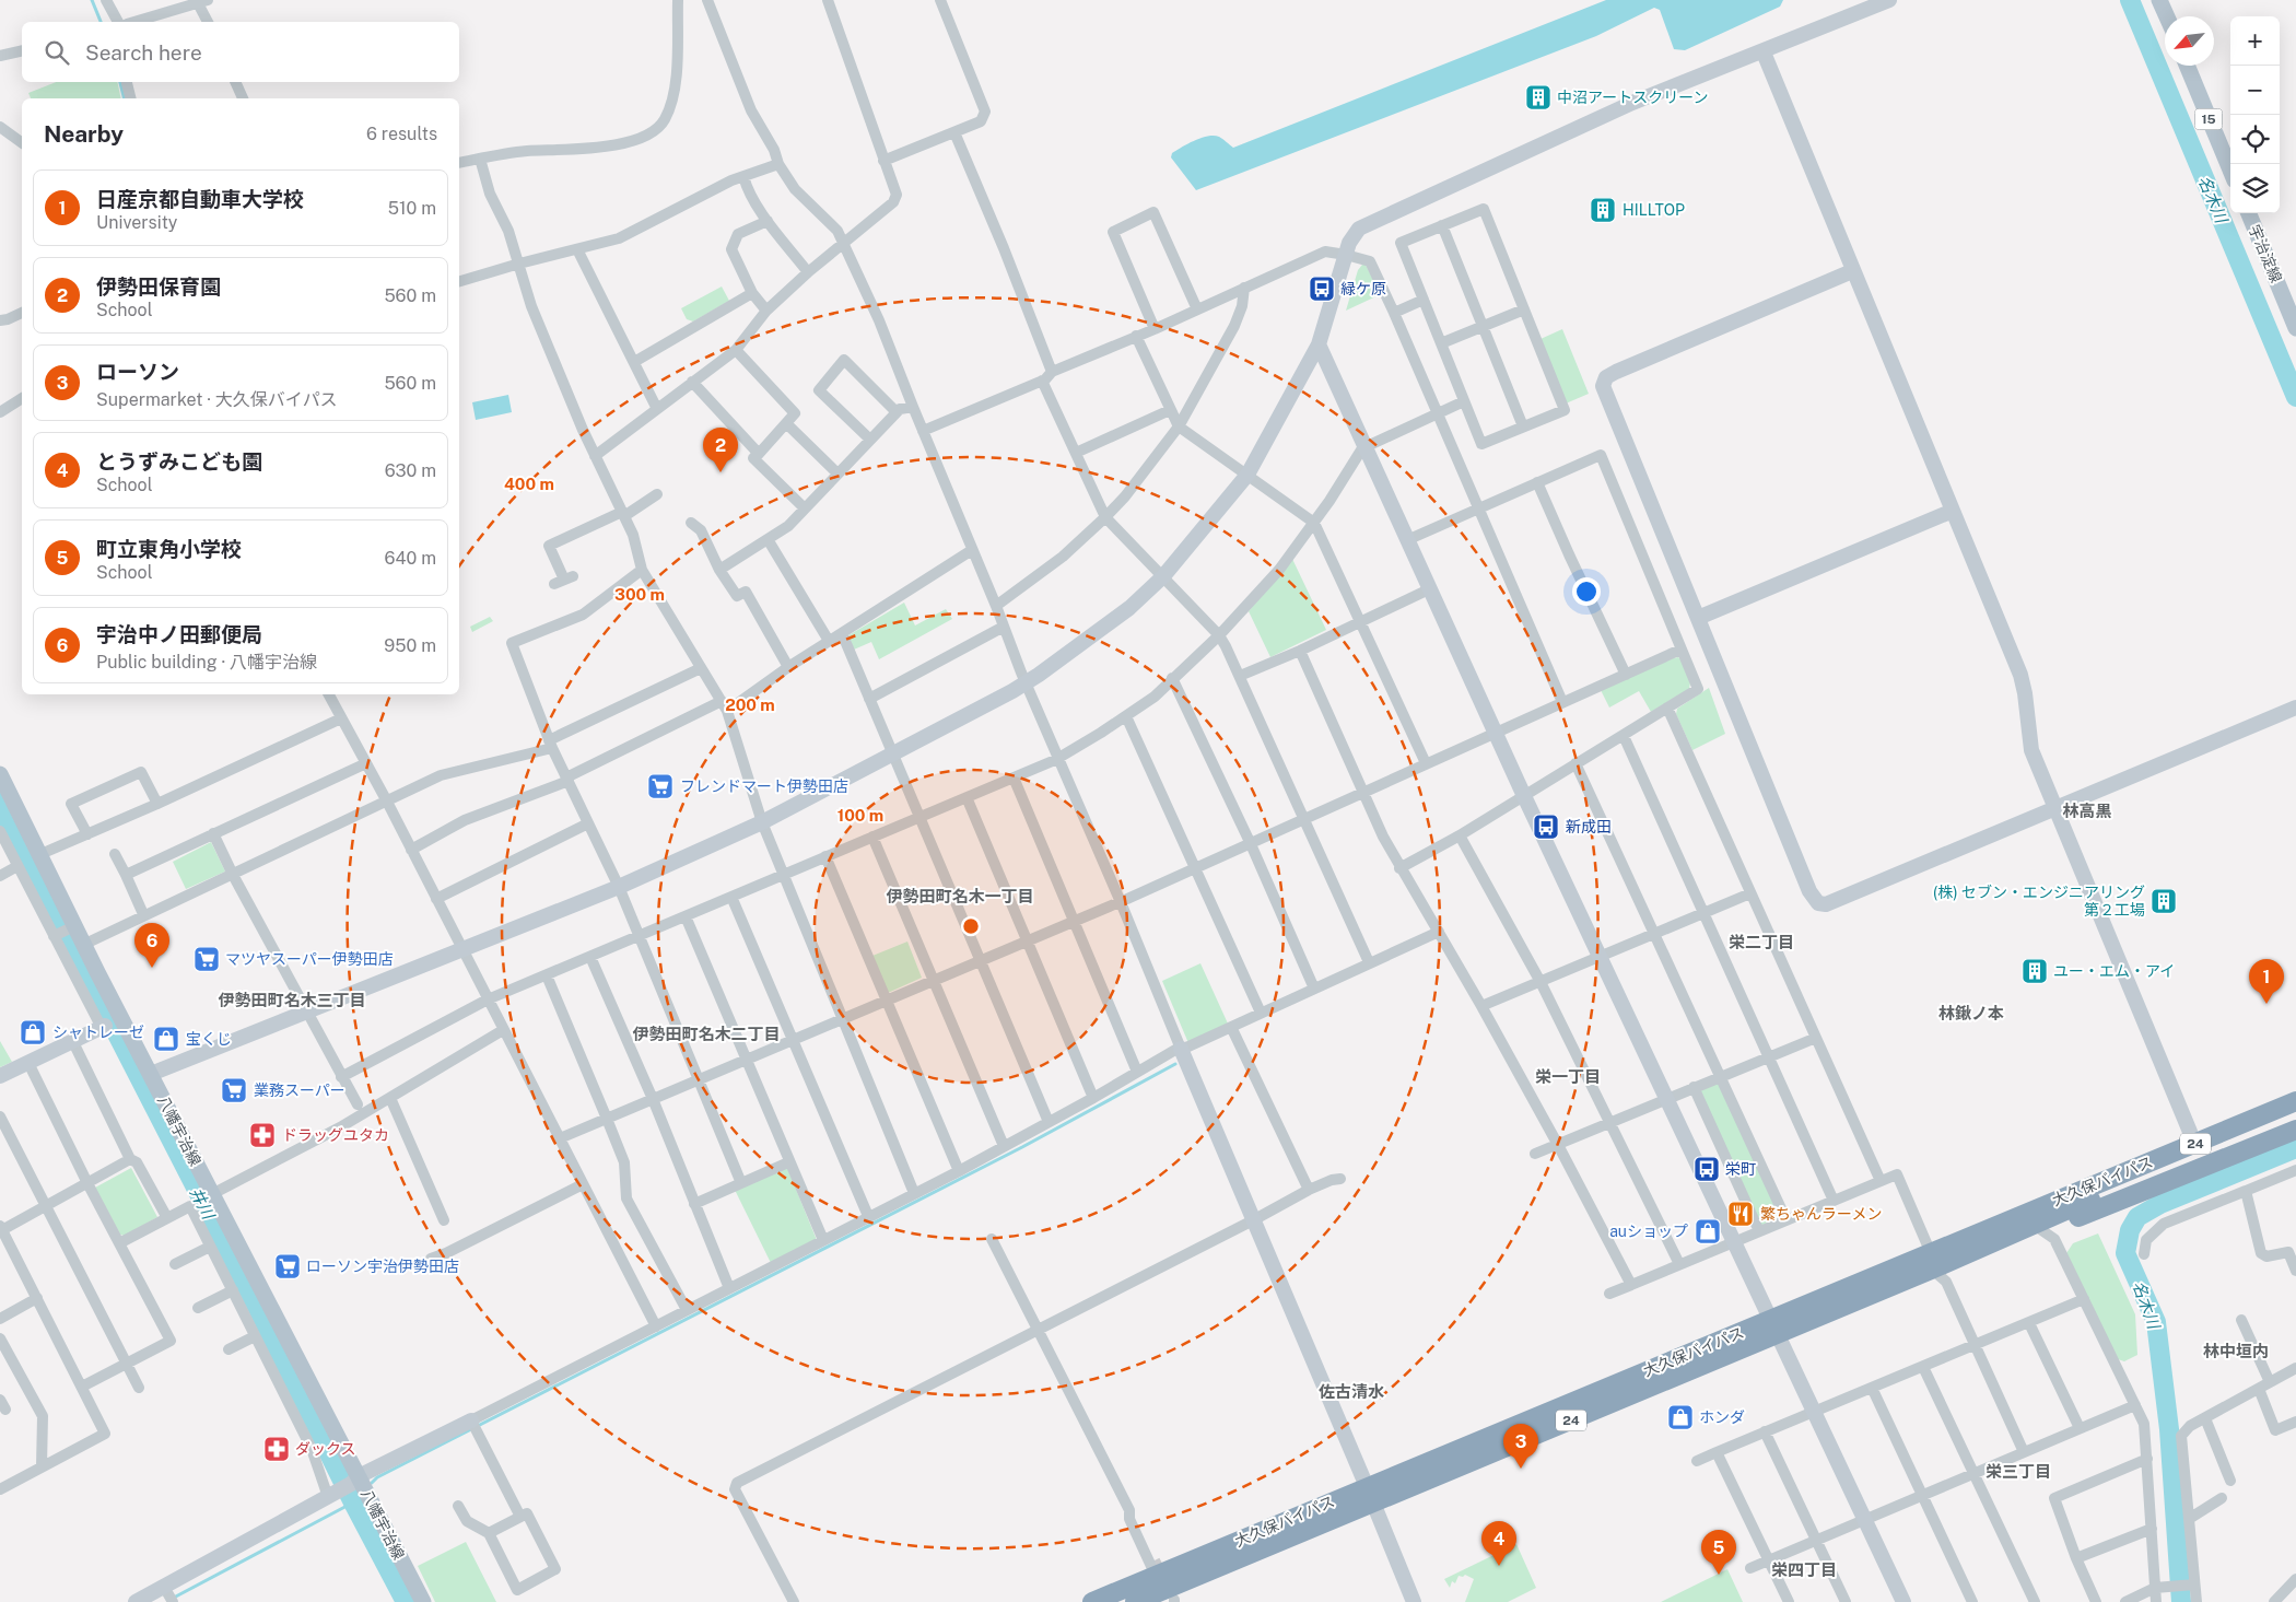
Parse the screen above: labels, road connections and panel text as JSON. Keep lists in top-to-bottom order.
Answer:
{
  "streets": {
    "highway": ["24", "大久保バイパス"],
    "main road": ["15", "宇治淀線", "八幡宇治線"]
  },
  "districts": [
    "林高黒",
    "伊勢田町名木一丁目",
    "栄二丁目",
    "伊勢田町名木三丁目",
    "林鍬ノ本",
    "伊勢田町名木二丁目",
    "栄一丁目",
    "林中垣内",
    "佐古清水",
    "栄三丁目",
    "栄四丁目"
  ],
  "water": ["名木川", "井川"],
  "places": {
    "building": [
      "中沼アートスクリーン",
      "HILLTOP",
      "(株) セブン・エンジニアリング 第２工場",
      "ユー・エム・アイ"
    ],
    "bus stop": ["緑ケ原", "新成田", "栄町"],
    "supermarket": [
      "フレンドマート伊勢田店",
      "マツヤスーパー伊勢田店",
      "業務スーパー",
      "ローソン宇治伊勢田店"
    ],
    "shop": [
      "シャトレーゼ",
      "宝くじ",
      "auショップ",
      "ホンダ"
    ],
    "pharmacy": ["ドラッグユタカ", "ダックス"],
    "restaurant": ["繁ちゃんラーメン"]
  },
  "north": "bottom left",
  "page": {
    "map_buttons": ["+", "−"],
    "search": "Search here",
    "heading": ["Nearby", "6 results"],
    "list": [
      {
        "mark": "1",
        "name": "日産京都自動車大学校",
        "note": "University",
        "value": "510 m"
      },
      {
        "mark": "2",
        "name": "伊勢田保育園",
        "note": "School",
        "value": "560 m"
      },
      {
        "mark": "3",
        "name": "ローソン",
        "note": "Supermarket · 大久保バイパス",
        "value": "560 m"
      },
      {
        "mark": "4",
        "name": "とうずみこども園",
        "note": "School",
        "value": "630 m"
      },
      {
        "mark": "5",
        "name": "町立東角小学校",
        "note": "School",
        "value": "640 m"
      },
      {
        "mark": "6",
        "name": "宇治中ノ田郵便局",
        "note": "Public building · 八幡宇治線",
        "value": "950 m"
      }
    ],
    "pins": [
      "2",
      "6",
      "1",
      "3",
      "4",
      "5"
    ]
  },
  "rings": [
    "400 m",
    "300 m",
    "200 m",
    "100 m"
  ]
}
